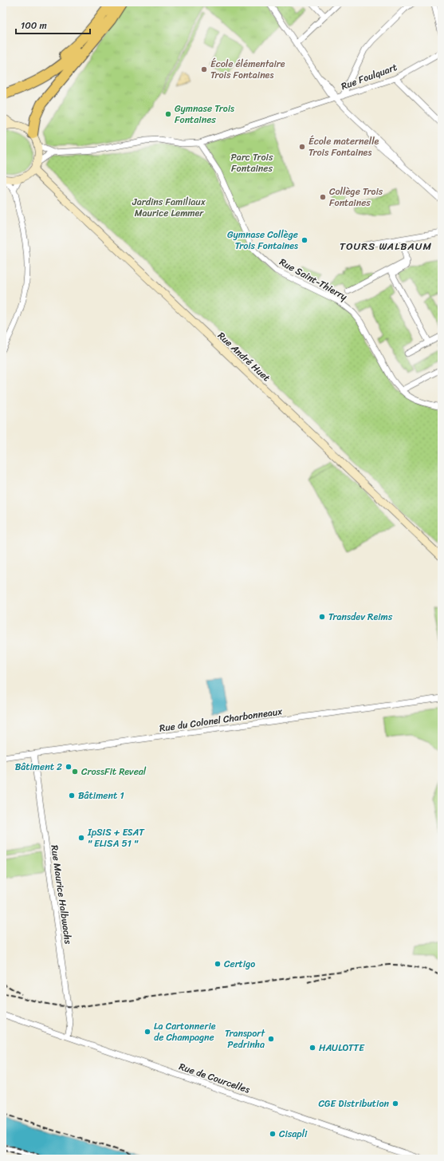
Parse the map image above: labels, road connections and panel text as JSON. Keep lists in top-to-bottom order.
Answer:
{
  "streets": {
    "street": [
      "Rue Foulquart",
      "Rue Saint-Thierry",
      "Rue André Huet",
      "Rue du Colonel Charbonneaux",
      "Rue Maurice Halbwachs",
      "Rue de Courcelles"
    ]
  },
  "crossings": [
    ["Rue Foulquart", "Rue Saint-Thierry"],
    ["Rue du Colonel Charbonneaux", "Rue Maurice Halbwachs"],
    ["Rue Maurice Halbwachs", "Rue de Courcelles"]
  ],
  "districts": ["TOURS WALBAUM"],
  "parks": ["Parc Trois Fontaines", "Jardins Familiaux Maurice Lemmer"],
  "places": [
    "École élémentaire Trois Fontaines",
    "Gymnase Trois Fontaines",
    "École maternelle Trois Fontaines",
    "Collège Trois Fontaines",
    "Gymnase Collège Trois Fontaines",
    "Transdev Reims",
    "Bâtiment 2",
    "CrossFit Reveal",
    "Bâtiment 1",
    "IpSIS + ESAT \" ELISA 51 \"",
    "Certigo",
    "La Cartonnerie de Champagne",
    "Transport Pedrinha",
    "HAULOTTE",
    "CGE Distribution",
    "Cisapli"
  ],
  "scale_bar": "100 m"
}
